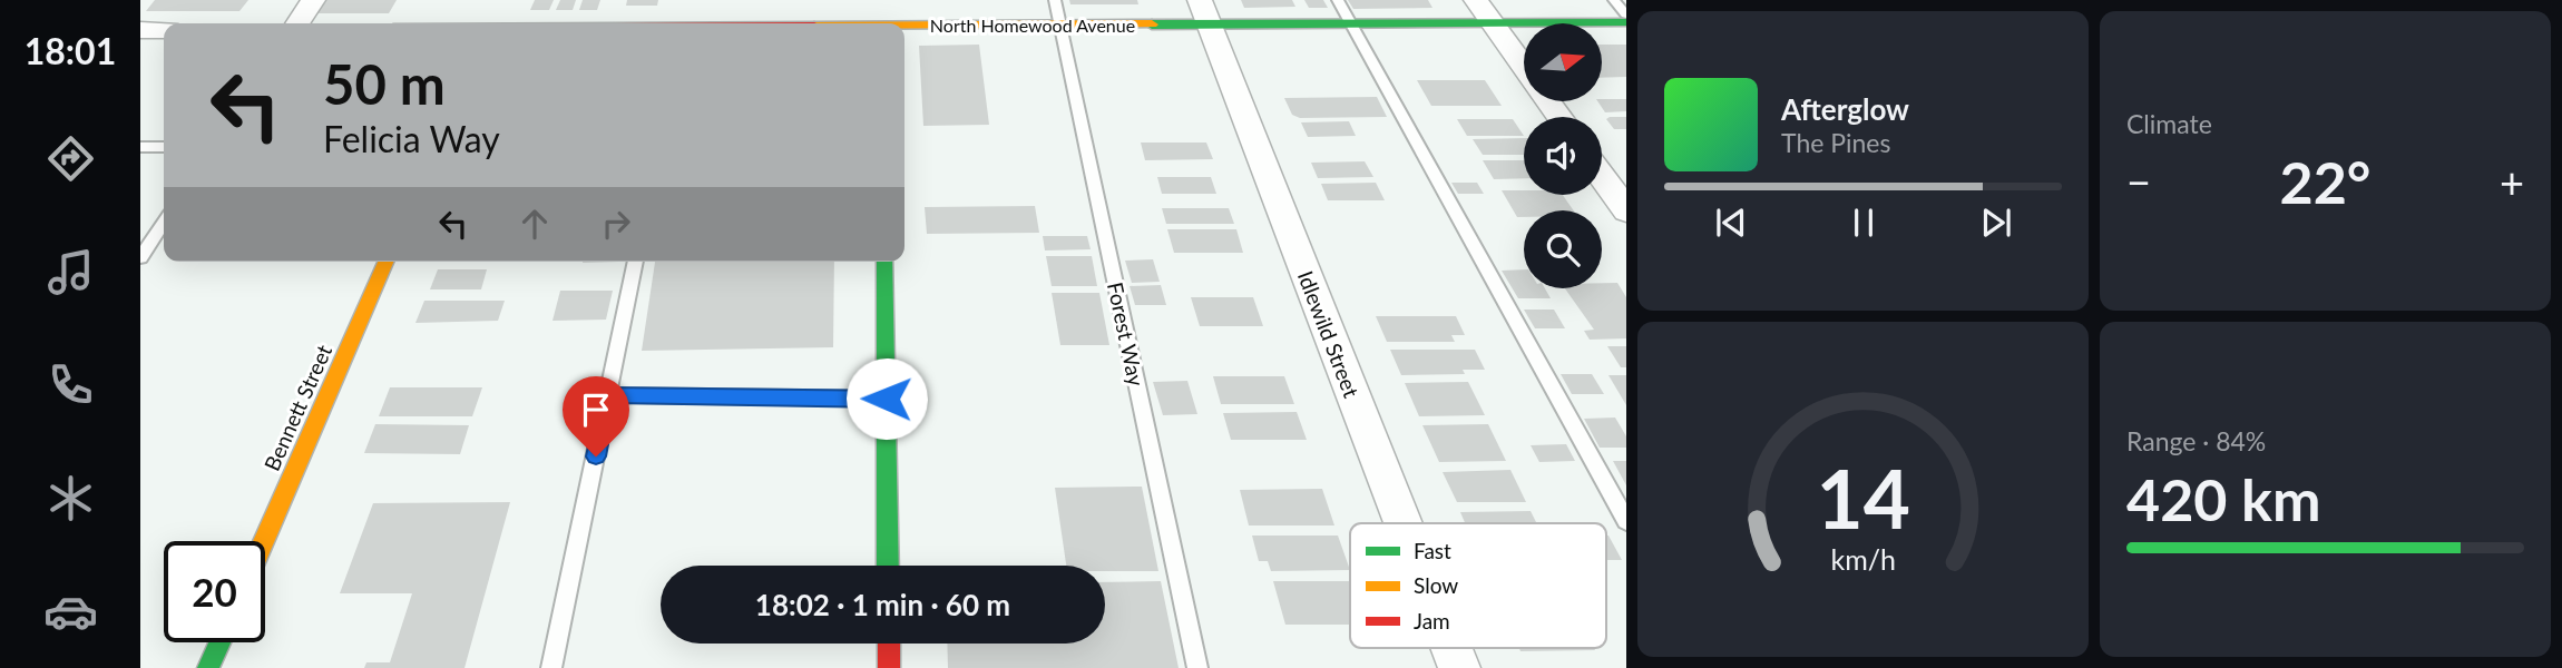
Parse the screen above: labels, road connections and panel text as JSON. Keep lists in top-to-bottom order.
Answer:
{
  "streets": {
    "street": ["North Homewood Avenue", "Idlewild Street", "Bennett Street"],
    "lane": ["Forest Way"]
  },
  "crossings": [
    ["North Homewood Avenue", "Forest Way"],
    ["North Homewood Avenue", "Idlewild Street"]
  ],
  "legend": ["Fast", "Slow", "Jam"],
  "north": "right",
  "page": {
    "tabs": "18:01",
    "tile": [
      "Climate",
      ["Range · 84%", "420 km"]
    ],
    "turn": ["50 m", "Felicia Way"],
    "song": ["Afterglow", "The Pines"],
    "heat": ["−", "22°", "+"],
    "limit": "20",
    "trip": "18:02 · 1 min · 60 m",
    "gauge": ["14", "km/h"]
  }
}
